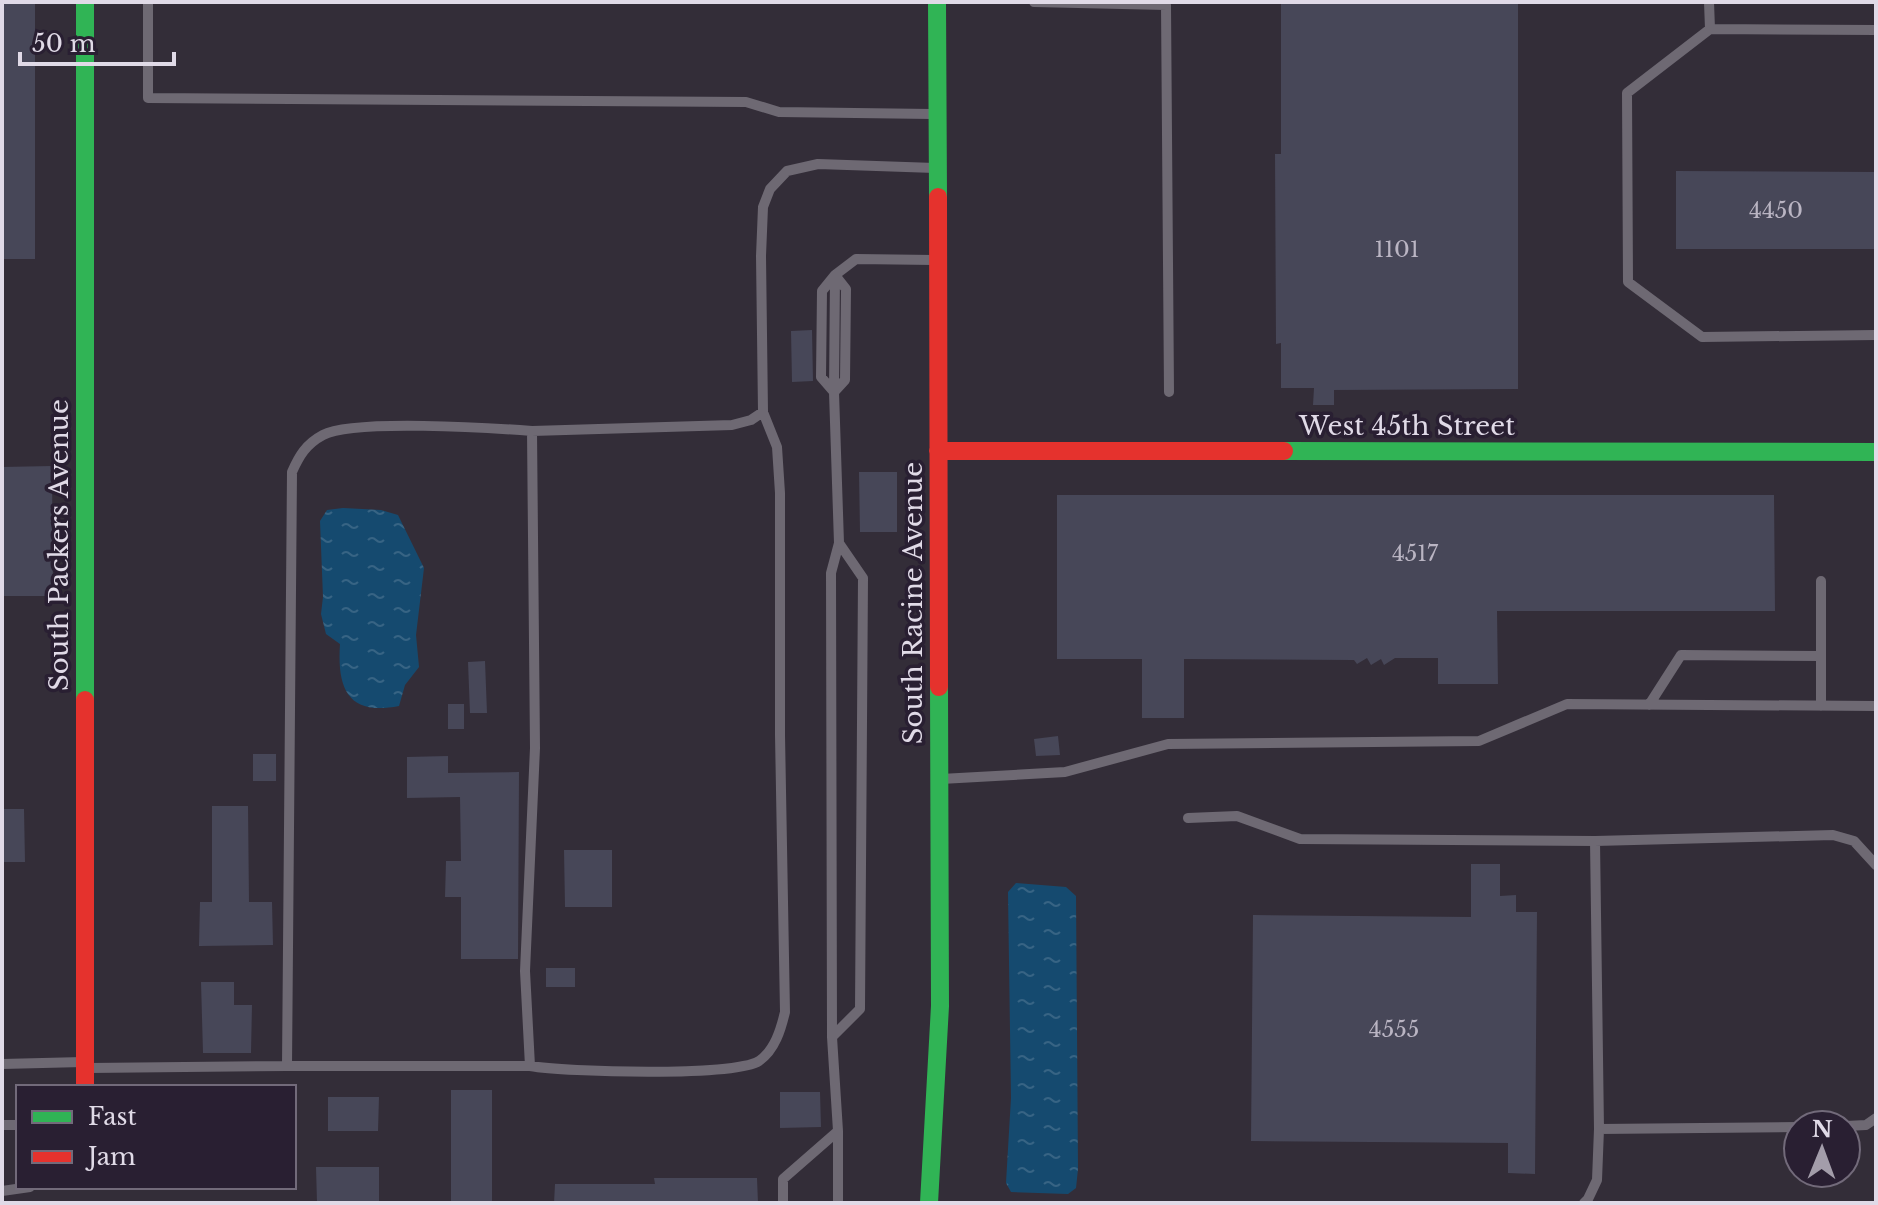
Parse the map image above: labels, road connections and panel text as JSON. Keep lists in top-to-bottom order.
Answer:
{
  "streets": {
    "street": ["West 45th Street", "South Packers Avenue", "South Racine Avenue"]
  },
  "crossings": [
    ["West 45th Street", "South Racine Avenue"]
  ],
  "house_numbers": [
    "4450",
    "1101",
    "4517",
    "4555"
  ],
  "legend": ["Fast", "Jam"],
  "scale_bar": "50 m",
  "north": "top"
}
